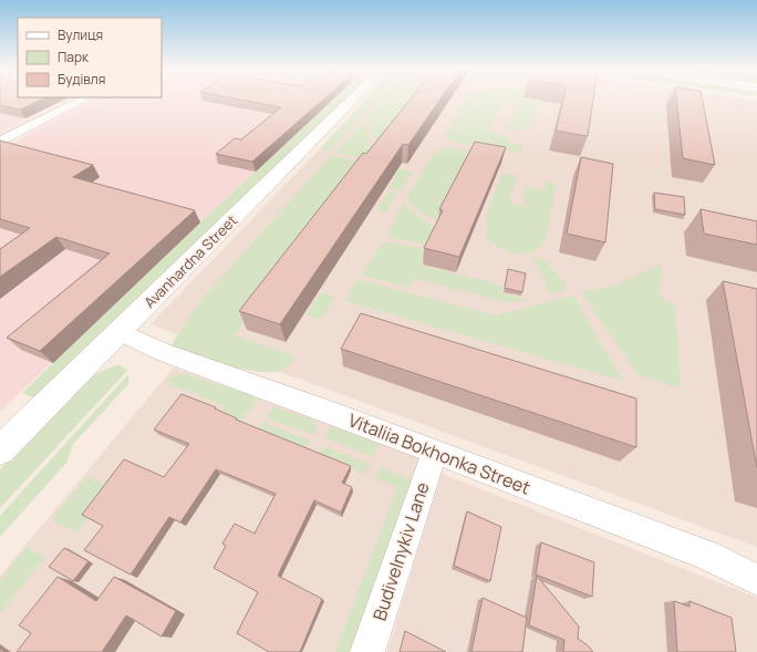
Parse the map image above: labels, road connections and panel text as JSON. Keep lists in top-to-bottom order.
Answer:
{
  "streets": {
    "street": ["Avanhardna Street", "Vitaliia Bokhonka Street", "Budivelnykiv Lane"]
  },
  "crossings": [
    ["Avanhardna Street", "Vitaliia Bokhonka Street"],
    ["Vitaliia Bokhonka Street", "Budivelnykiv Lane"]
  ],
  "legend": ["Вулиця", "Парк", "Будівля"]
}
